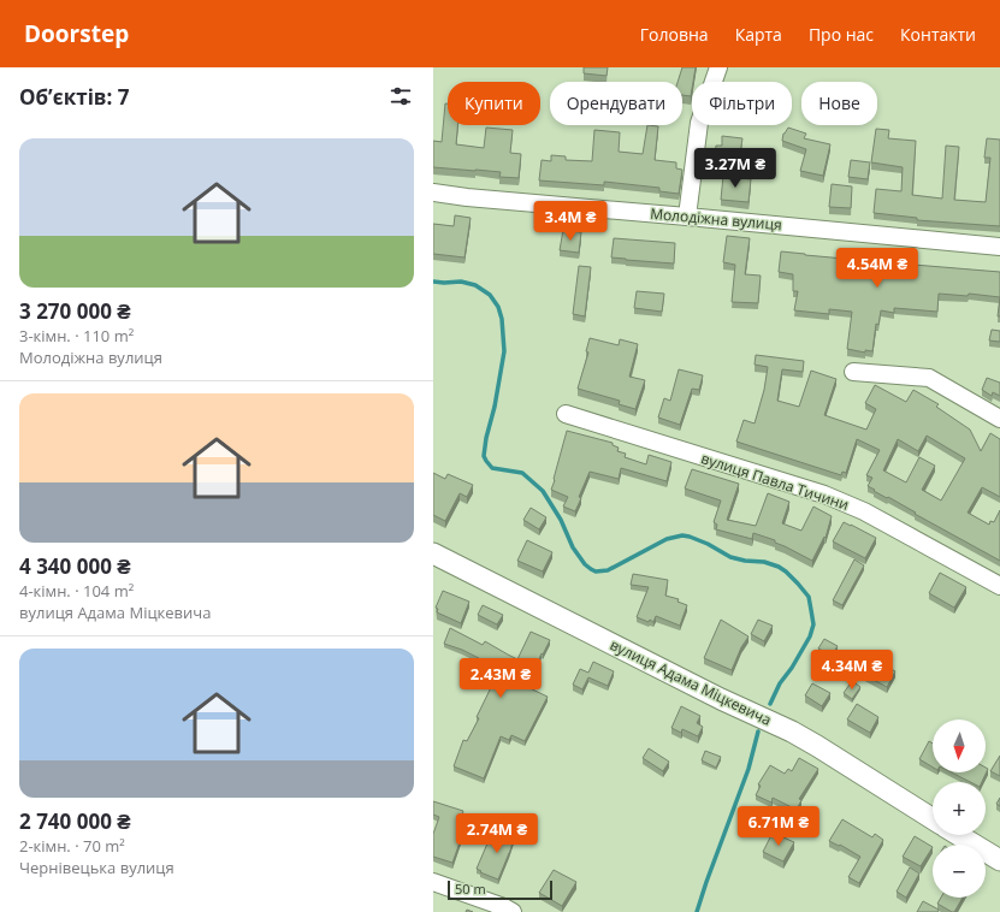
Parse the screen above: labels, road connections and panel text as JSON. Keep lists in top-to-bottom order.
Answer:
{
  "streets": {
    "street": ["Молодіжна вулиця", "вулиця Павла Тичини", "вулиця Адама Міцкевича"]
  },
  "scale_bar": "50 m",
  "north": "bottom",
  "page": {
    "header": "Doorstep",
    "nav": [
      "Головна",
      "Карта",
      "Про нас",
      "Контакти"
    ],
    "heading": "Об’єктів: 7",
    "chip": [
      "Купити",
      "Орендувати",
      "Фільтри",
      "Нове"
    ],
    "list": [
      {
        "name": "3 270 000 ₴",
        "note": "3-кімн. · 110 m² · Молодіжна вулиця"
      },
      {
        "name": "4 340 000 ₴",
        "note": "4-кімн. · 104 m² · вулиця Адама Міцкевича"
      },
      {
        "name": "2 740 000 ₴",
        "note": "2-кімн. · 70 m² · Чернівецька вулиця"
      }
    ],
    "price": [
      "3.27M ₴",
      "3.4M ₴",
      "4.54M ₴",
      "4.34M ₴",
      "2.43M ₴",
      "6.71M ₴",
      "2.74M ₴"
    ],
    "map_buttons": ["+", "−"],
    "scale": "50 m"
  }
}
